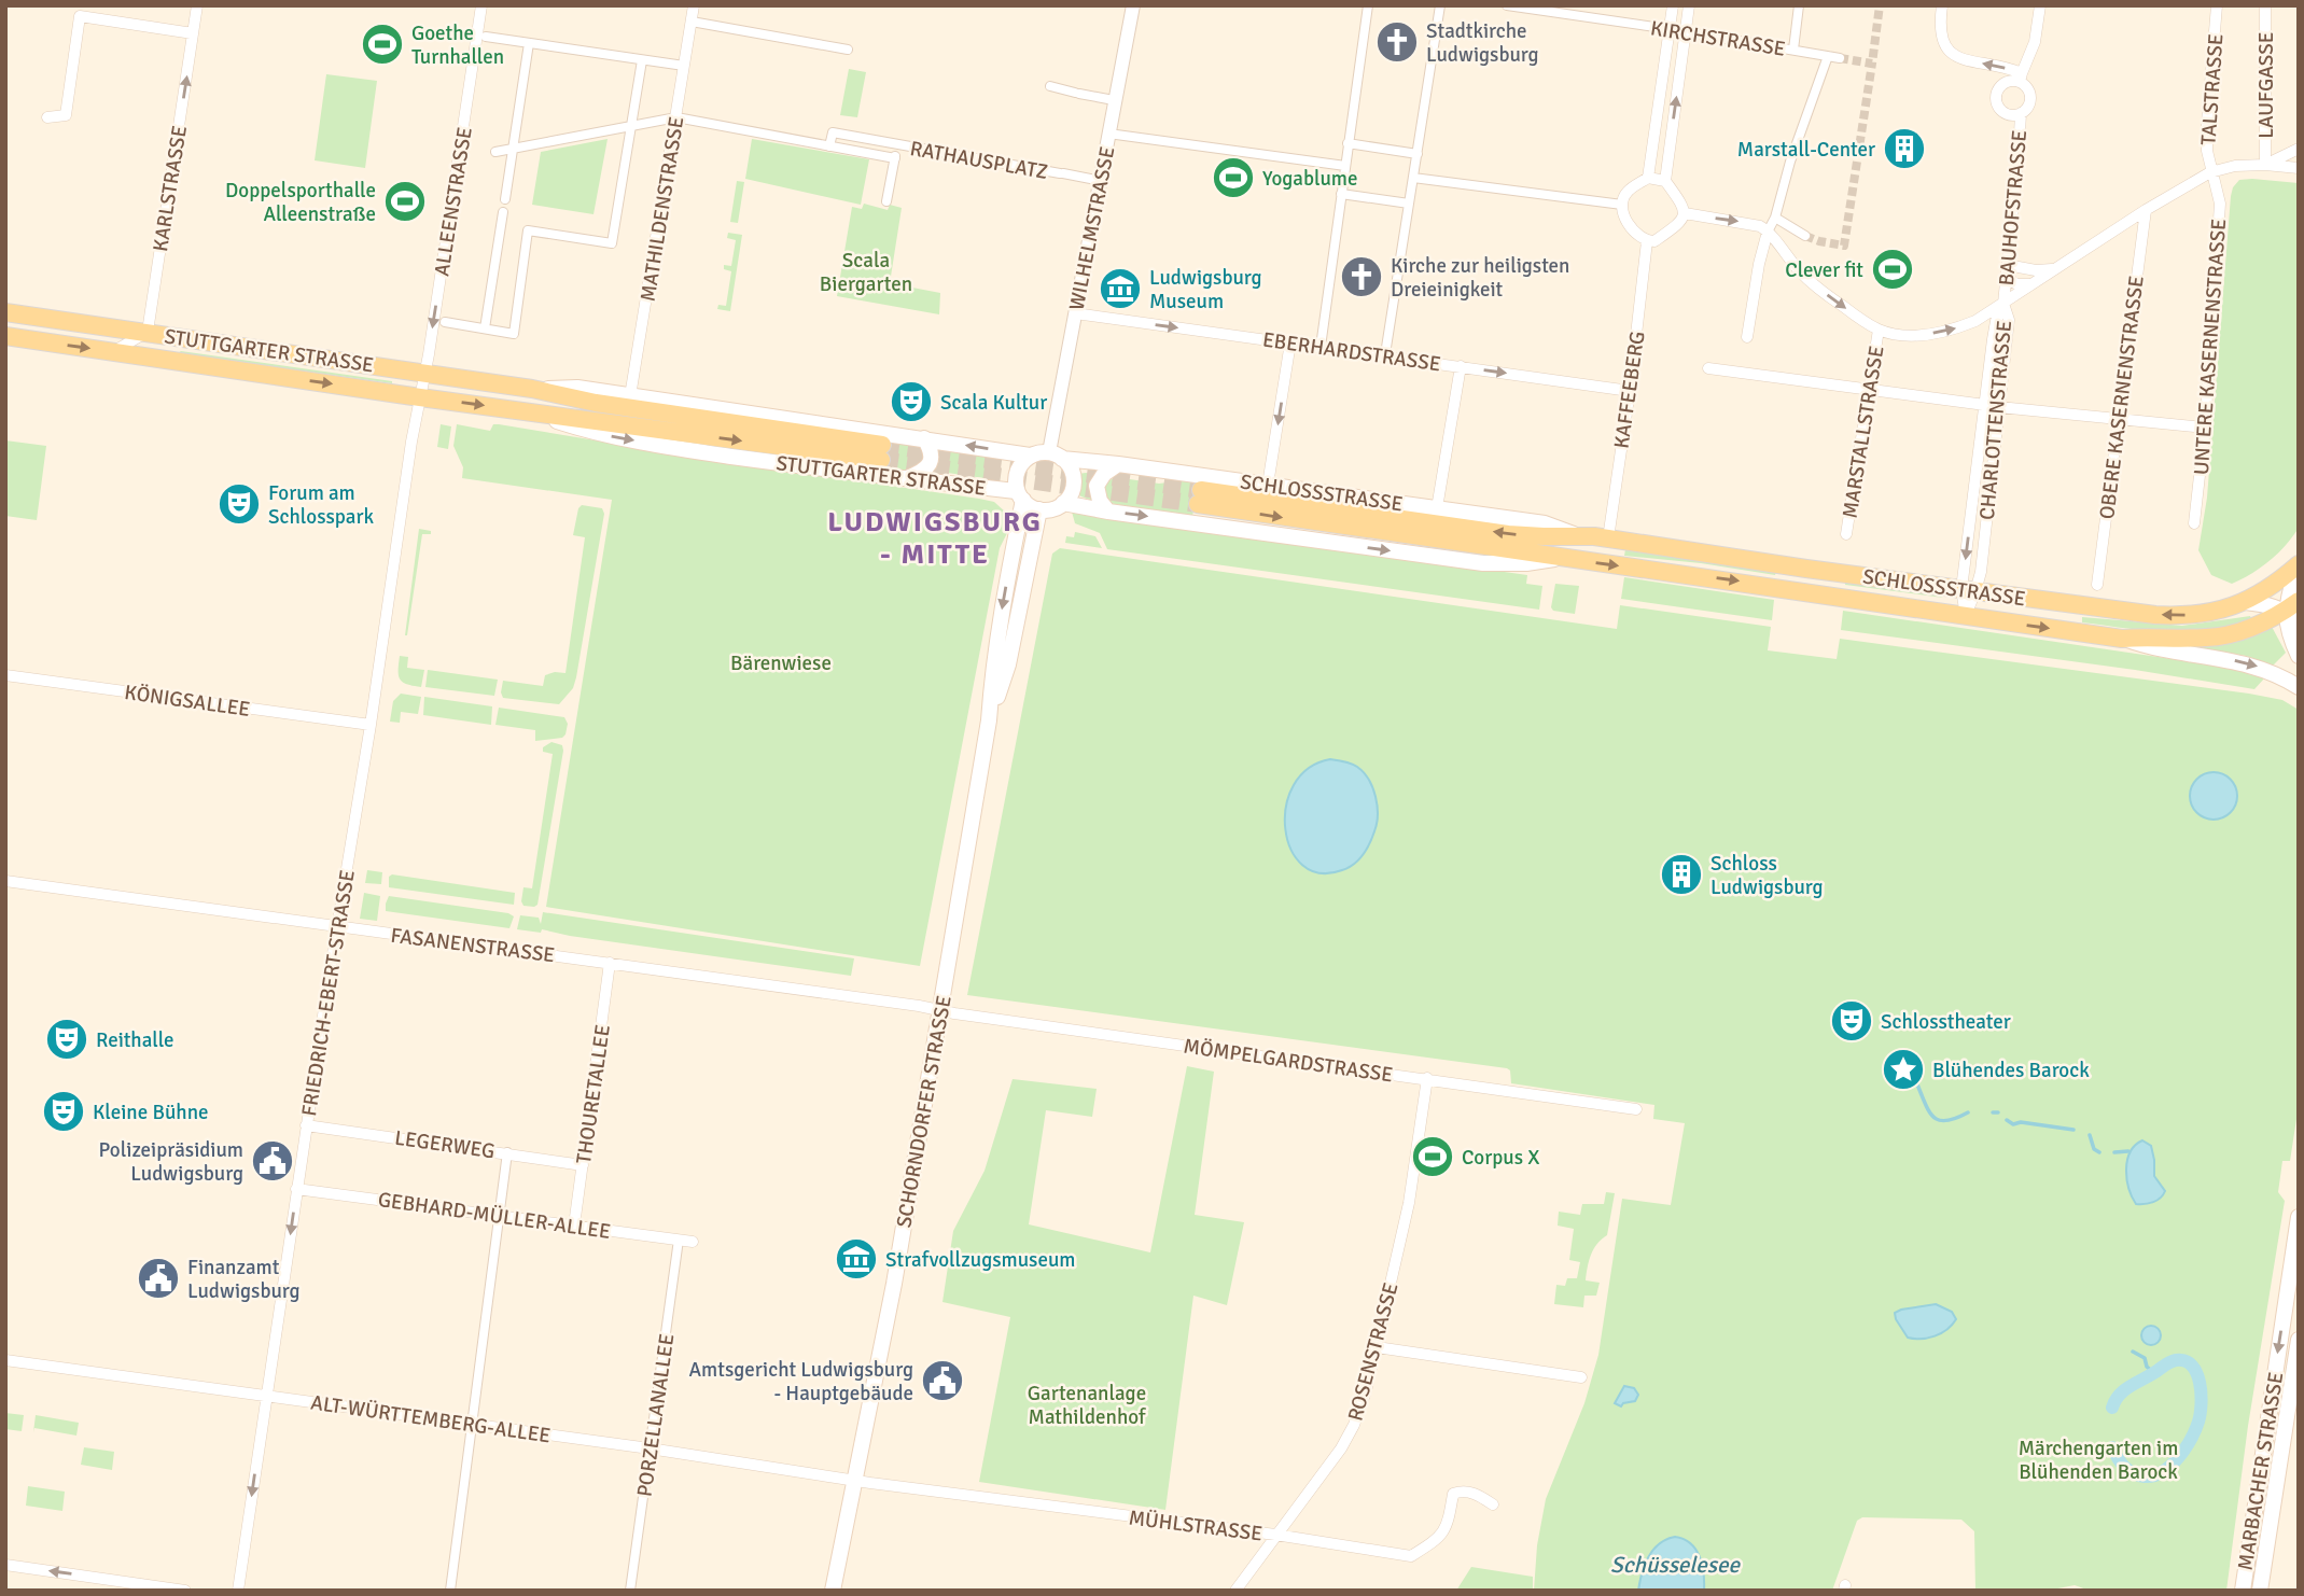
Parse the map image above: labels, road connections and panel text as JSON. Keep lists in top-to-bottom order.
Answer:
{
  "streets": {
    "main road": [
      "STUTTGARTER STRASSE",
      "SCHLOSSSTRASSE",
      "SCHORNDORFER STRASSE",
      "MARBACHER STRASSE"
    ],
    "street": [
      "KIRCHSTRASSE",
      "LAUFGASSE",
      "TALSTRASSE",
      "RATHAUSPLATZ",
      "KARLSTRASSE",
      "ALLEENSTRASSE",
      "BAUHOFSTRASSE",
      "MATHILDENSTRASSE",
      "WILHELMSTRASSE",
      "UNTERE KASERNENSTRASSE",
      "EBERHARDSTRASSE",
      "KAFFEEBERG",
      "OBERE KASERNENSTRASSE",
      "CHARLOTTENSTRASSE",
      "MARSTALLSTRASSE",
      "KÖNIGSALLEE",
      "FASANENSTRASSE",
      "FRIEDRICH-EBERT-STRASSE",
      "MÖMPELGARDSTRASSE",
      "THOURETALLEE",
      "LEGERWEG",
      "GEBHARD-MÜLLER-ALLEE",
      "ROSENSTRASSE",
      "PORZELLANALLEE",
      "ALT-WÜRTTEMBERG-ALLEE",
      "MÜHLSTRASSE"
    ]
  },
  "crossings": [
    ["TALSTRASSE", "UNTERE KASERNENSTRASSE"],
    ["RATHAUSPLATZ", "MATHILDENSTRASSE"],
    ["RATHAUSPLATZ", "WILHELMSTRASSE"],
    ["KARLSTRASSE", "STUTTGARTER STRASSE"],
    ["ALLEENSTRASSE", "STUTTGARTER STRASSE"],
    ["ALLEENSTRASSE", "FRIEDRICH-EBERT-STRASSE"],
    ["BAUHOFSTRASSE", "CHARLOTTENSTRASSE"],
    ["MATHILDENSTRASSE", "STUTTGARTER STRASSE"],
    ["WILHELMSTRASSE", "STUTTGARTER STRASSE"],
    ["WILHELMSTRASSE", "EBERHARDSTRASSE"],
    ["WILHELMSTRASSE", "SCHLOSSSTRASSE"],
    ["WILHELMSTRASSE", "SCHORNDORFER STRASSE"],
    ["STUTTGARTER STRASSE", "SCHLOSSSTRASSE"],
    ["STUTTGARTER STRASSE", "FRIEDRICH-EBERT-STRASSE"],
    ["STUTTGARTER STRASSE", "SCHORNDORFER STRASSE"],
    ["EBERHARDSTRASSE", "KAFFEEBERG"],
    ["KAFFEEBERG", "SCHLOSSSTRASSE"],
    ["CHARLOTTENSTRASSE", "SCHLOSSSTRASSE"],
    ["SCHLOSSSTRASSE", "SCHORNDORFER STRASSE"],
    ["KÖNIGSALLEE", "FRIEDRICH-EBERT-STRASSE"],
    ["FASANENSTRASSE", "FRIEDRICH-EBERT-STRASSE"],
    ["FASANENSTRASSE", "MÖMPELGARDSTRASSE"],
    ["FASANENSTRASSE", "THOURETALLEE"],
    ["FASANENSTRASSE", "SCHORNDORFER STRASSE"],
    ["FRIEDRICH-EBERT-STRASSE", "LEGERWEG"],
    ["FRIEDRICH-EBERT-STRASSE", "GEBHARD-MÜLLER-ALLEE"],
    ["FRIEDRICH-EBERT-STRASSE", "ALT-WÜRTTEMBERG-ALLEE"],
    ["MÖMPELGARDSTRASSE", "SCHORNDORFER STRASSE"],
    ["MÖMPELGARDSTRASSE", "ROSENSTRASSE"],
    ["THOURETALLEE", "LEGERWEG"],
    ["THOURETALLEE", "GEBHARD-MÜLLER-ALLEE"],
    ["SCHORNDORFER STRASSE", "ALT-WÜRTTEMBERG-ALLEE"],
    ["SCHORNDORFER STRASSE", "MÜHLSTRASSE"],
    ["GEBHARD-MÜLLER-ALLEE", "PORZELLANALLEE"],
    ["ROSENSTRASSE", "MÜHLSTRASSE"],
    ["PORZELLANALLEE", "ALT-WÜRTTEMBERG-ALLEE"],
    ["ALT-WÜRTTEMBERG-ALLEE", "MÜHLSTRASSE"]
  ],
  "one_way": ["KARLSTRASSE", "EBERHARDSTRASSE"],
  "districts": ["LUDWIGSBURG - MITTE"],
  "water": ["Schüsselesee"],
  "parks": [
    "Scala Biergarten",
    "Bärenwiese",
    "Gartenanlage Mathildenhof",
    "Märchengarten im Blühenden Barock"
  ],
  "places": {
    "church": ["Stadtkirche Ludwigsburg", "Kirche zur heiligsten Dreieinigkeit"],
    "sports": [
      "Goethe Turnhallen",
      "Yogablume",
      "Doppelsporthalle Alleenstraße",
      "Clever fit",
      "Corpus X"
    ],
    "building": ["Marstall-Center", "Schloss Ludwigsburg"],
    "museum": ["Ludwigsburg Museum", "Strafvollzugsmuseum"],
    "theatre": [
      "Scala Kultur",
      "Forum am Schlosspark",
      "Schlosstheater",
      "Reithalle",
      "Kleine Bühne"
    ],
    "place": ["Blühendes Barock"],
    "public building": ["Polizeipräsidium Ludwigsburg", "Finanzamt Ludwigsburg", "Amtsgericht Ludwigsburg - Hauptgebäude"]
  }
}
